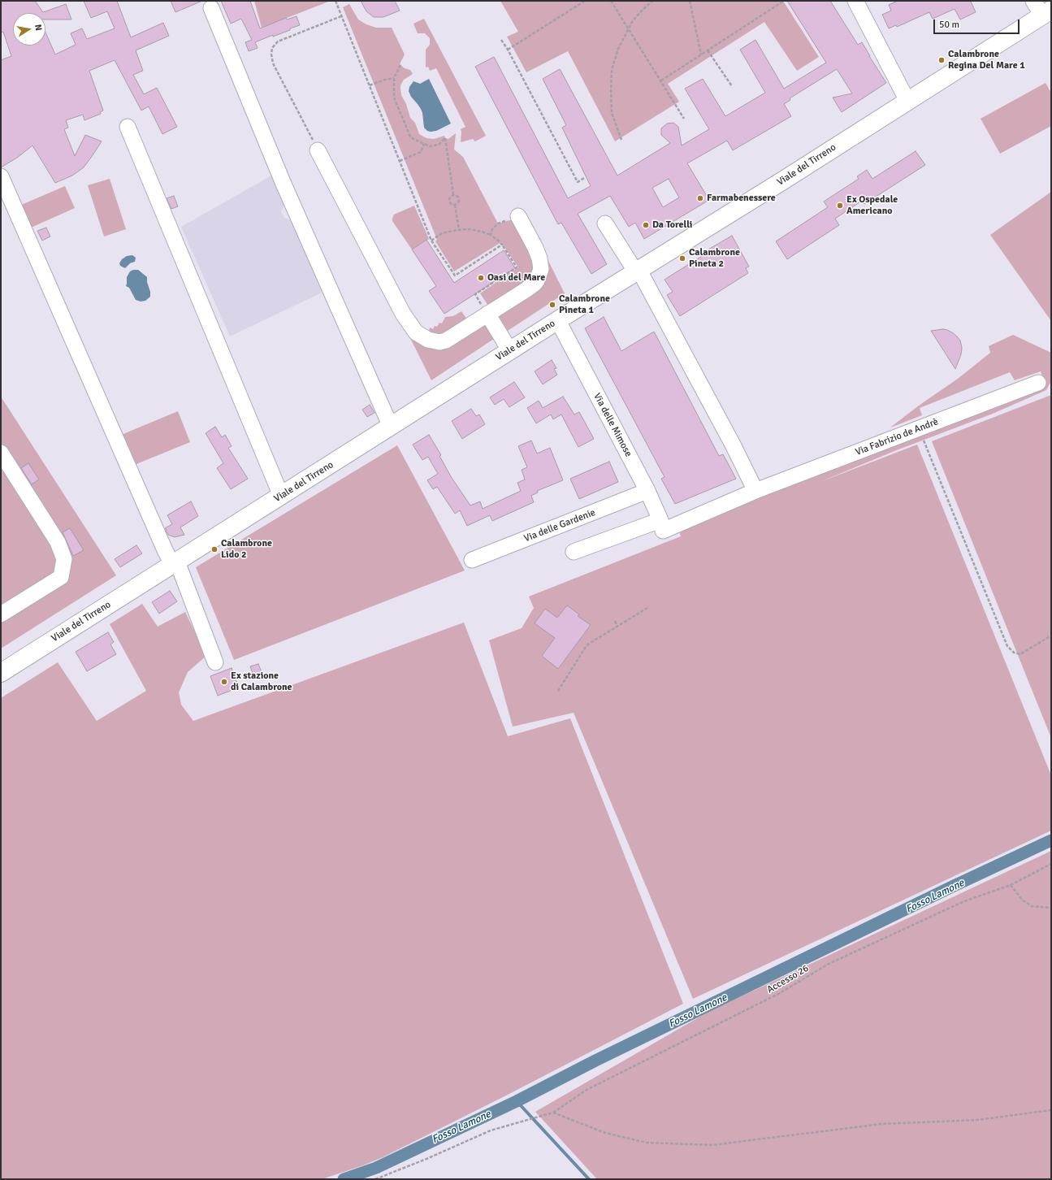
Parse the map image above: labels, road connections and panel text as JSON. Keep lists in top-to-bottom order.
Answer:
{
  "streets": {
    "main road": ["Viale del Tirreno"],
    "street": ["Via delle Mimose", "Via Fabrizio de Andrè", "Via delle Gardenie"],
    "path": ["Accesso 26"]
  },
  "crossings": [
    ["Viale del Tirreno", "Via delle Mimose"],
    ["Via delle Mimose", "Via Fabrizio de Andrè"],
    ["Via delle Mimose", "Via delle Gardenie"]
  ],
  "water": ["Fosso Lamone"],
  "places": [
    "Calambrone Regina Del Mare 1",
    "Farmabenessere",
    "Ex Ospedale Americano",
    "Da Torelli",
    "Calambrone Pineta 2",
    "Oasi del Mare",
    "Calambrone Pineta 1",
    "Calambrone Lido 2",
    "Ex stazione di Calambrone"
  ],
  "scale_bar": "50 m",
  "north": "right"
}
